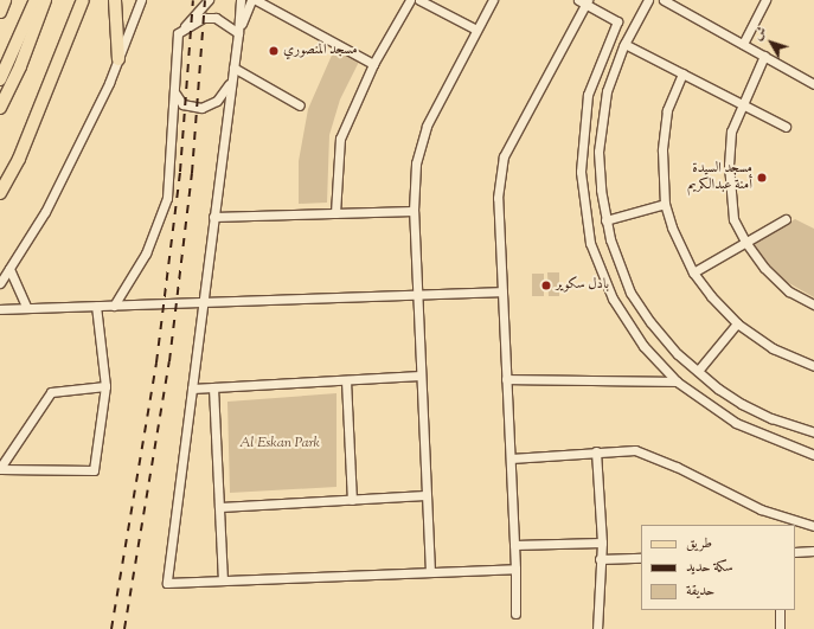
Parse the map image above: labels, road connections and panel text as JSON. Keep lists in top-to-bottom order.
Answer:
{
  "parks": ["Al Eskan Park"],
  "places": ["مسجد المنصوري", "مسجد السيدة أمنة عبدالكريم", "بادل سكوير"],
  "legend": ["طريق", "سكة حديد", "حديقة"],
  "north": "top left"
}
